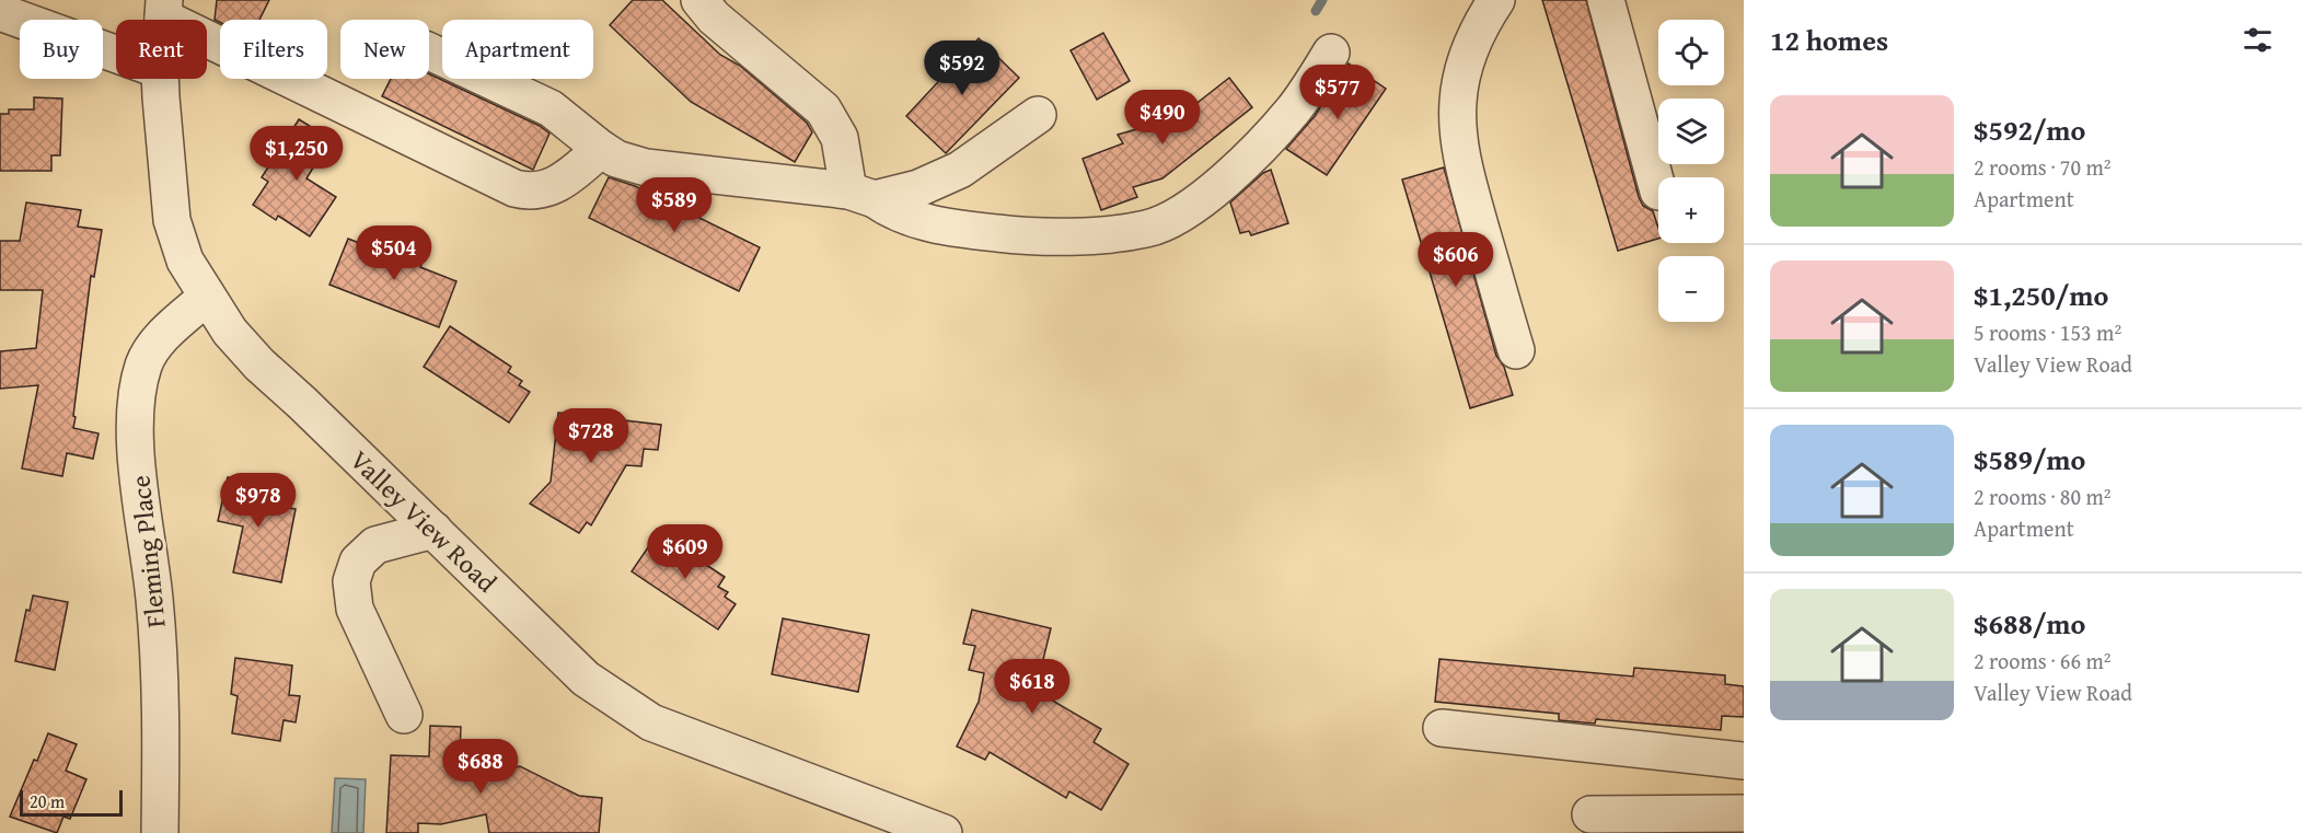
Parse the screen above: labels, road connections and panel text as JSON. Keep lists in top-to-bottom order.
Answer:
{
  "streets": {
    "street": ["Valley View Road", "Fleming Place"]
  },
  "crossings": [
    ["Valley View Road", "Fleming Place"]
  ],
  "scale_bar": "20 m",
  "page": {
    "heading": "12 homes",
    "map_buttons": ["+", "−"],
    "chip": [
      "Buy",
      "Rent",
      "Filters",
      "New",
      "Apartment"
    ],
    "price": [
      "$592",
      "$577",
      "$490",
      "$1,250",
      "$589",
      "$504",
      "$606",
      "$728",
      "$978",
      "$609",
      "$618",
      "$688"
    ],
    "list": [
      {
        "name": "$592/mo",
        "note": "2 rooms · 70 m² · Apartment"
      },
      {
        "name": "$1,250/mo",
        "note": "5 rooms · 153 m² · Valley View Road"
      },
      {
        "name": "$589/mo",
        "note": "2 rooms · 80 m² · Apartment"
      },
      {
        "name": "$688/mo",
        "note": "2 rooms · 66 m² · Valley View Road"
      }
    ],
    "scale": "20 m"
  }
}
